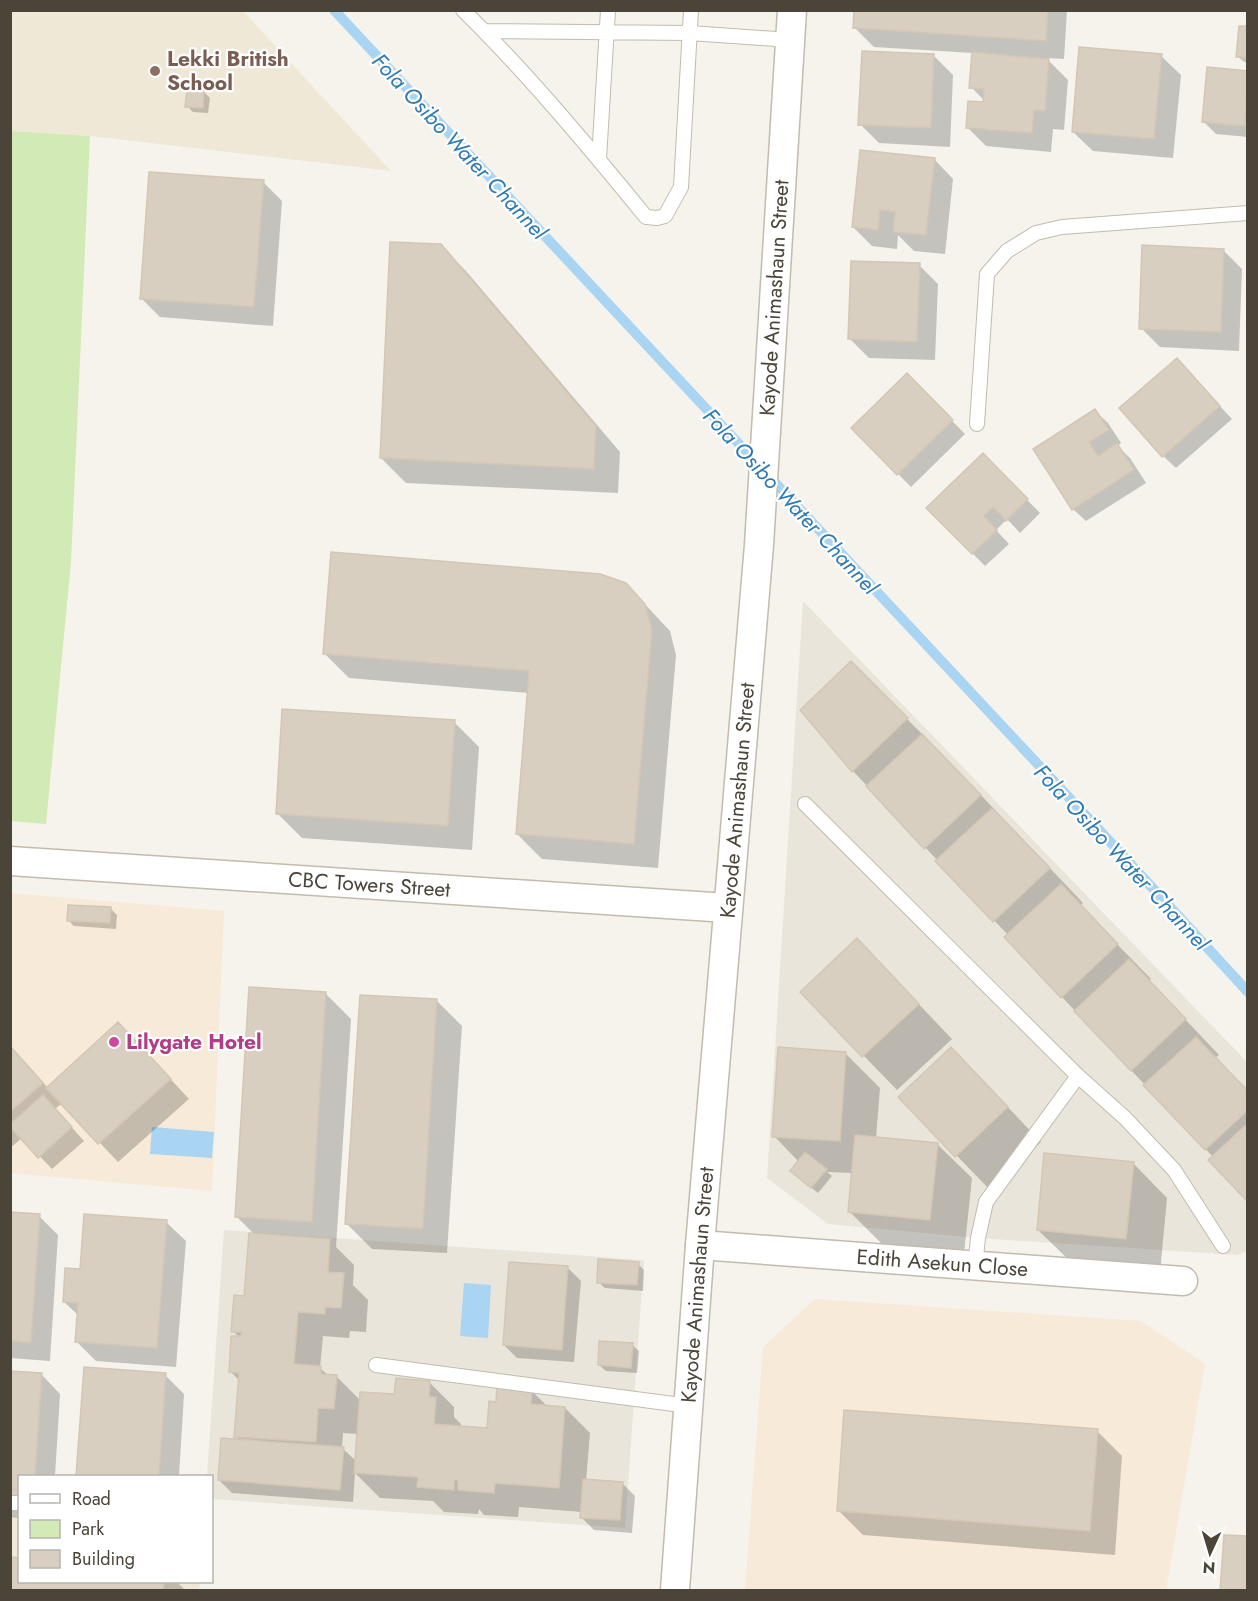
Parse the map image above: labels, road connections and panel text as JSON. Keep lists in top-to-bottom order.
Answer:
{
  "streets": {
    "street": ["Kayode Animashaun Street", "CBC Towers Street", "Edith Asekun Close"]
  },
  "crossings": [
    ["Kayode Animashaun Street", "CBC Towers Street"],
    ["Kayode Animashaun Street", "Edith Asekun Close"]
  ],
  "water": ["Fola Osibo Water Channel"],
  "places": ["Lekki British School", "Lilygate Hotel"],
  "legend": ["Road", "Park", "Building"],
  "north": "bottom"
}
